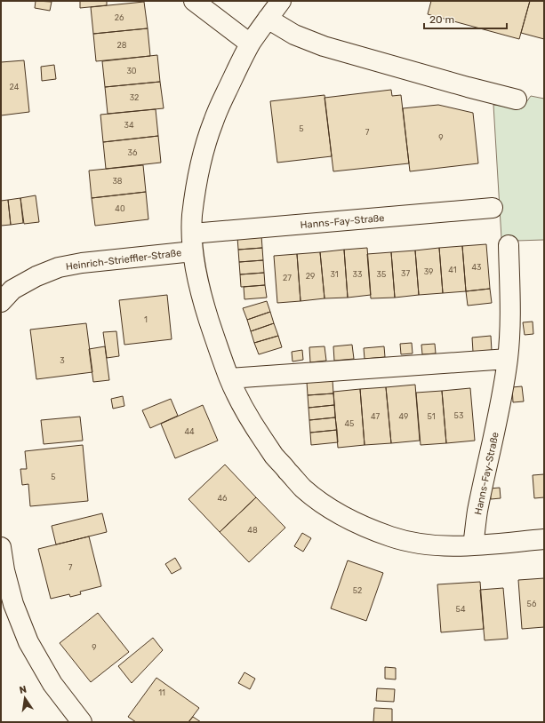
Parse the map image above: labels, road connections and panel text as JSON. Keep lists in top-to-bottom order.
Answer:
{
  "streets": {
    "street": ["Hanns-Fay-Straße", "Heinrich-Strieffler-Straße"]
  },
  "crossings": [
    ["Hanns-Fay-Straße", "Heinrich-Strieffler-Straße"]
  ],
  "house_numbers": [
    "26",
    "28",
    "30",
    "24",
    "32",
    "34",
    "5",
    "7",
    "9",
    "36",
    "38",
    "40",
    "43",
    "41",
    "39",
    "37",
    "31",
    "33",
    "35",
    "29",
    "27",
    "1",
    "3",
    "53",
    "47",
    "49",
    "51",
    "45",
    "44",
    "5",
    "46",
    "48",
    "7",
    "52",
    "56",
    "54",
    "9",
    "11"
  ],
  "scale_bar": "20 m",
  "north": "top"
}
